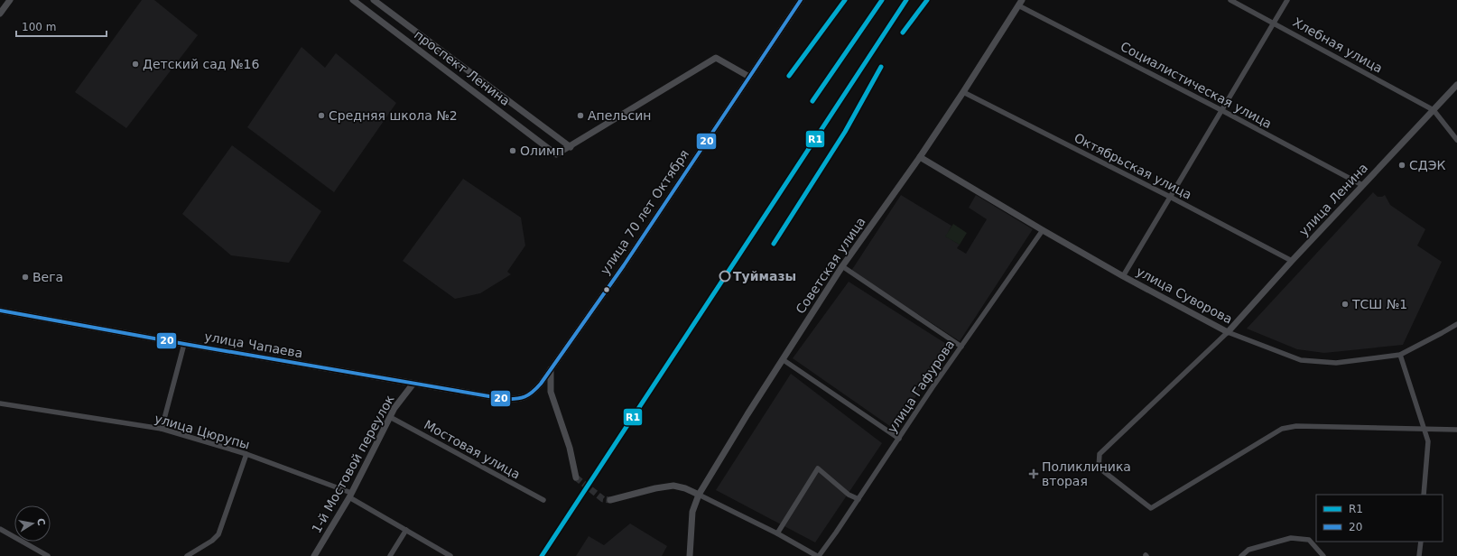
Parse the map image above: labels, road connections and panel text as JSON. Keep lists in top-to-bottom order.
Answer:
{
  "streets": {
    "street": [
      "Хлебная улица",
      "проспект Ленина",
      "Социалистическая улица",
      "Октябрьская улица",
      "улица Ленина",
      "улица 70 лет Октября",
      "Советская улица",
      "улица Суворова",
      "улица Чапаева",
      "улица Гафурова",
      "улица Цюрупы",
      "Мостовая улица",
      "1-й Мостовой переулок"
    ]
  },
  "crossings": [
    ["Хлебная улица", "улица Ленина"],
    ["Социалистическая улица", "улица Ленина"],
    ["Социалистическая улица", "Советская улица"],
    ["Октябрьская улица", "улица Ленина"],
    ["Октябрьская улица", "Советская улица"],
    ["улица Ленина", "улица Суворова"],
    ["улица 70 лет Октября", "улица Чапаева"],
    ["Советская улица", "улица Суворова"],
    ["улица Суворова", "улица Гафурова"],
    ["улица Чапаева", "1-й Мостовой переулок"],
    ["улица Цюрупы", "1-й Мостовой переулок"],
    ["Мостовая улица", "1-й Мостовой переулок"]
  ],
  "places": {
    "other": [
      "Детский сад №16",
      "Средняя школа №2",
      "Апельсин",
      "Олимп",
      "СДЭК",
      "Туймазы",
      "Вега",
      "ТСШ №1"
    ],
    "health": ["Поликлиника вторая"]
  },
  "lines": ["transit line R1", "transit line 20"],
  "legend": ["R1", "20"],
  "scale_bar": "100 m",
  "north": "right"
}
